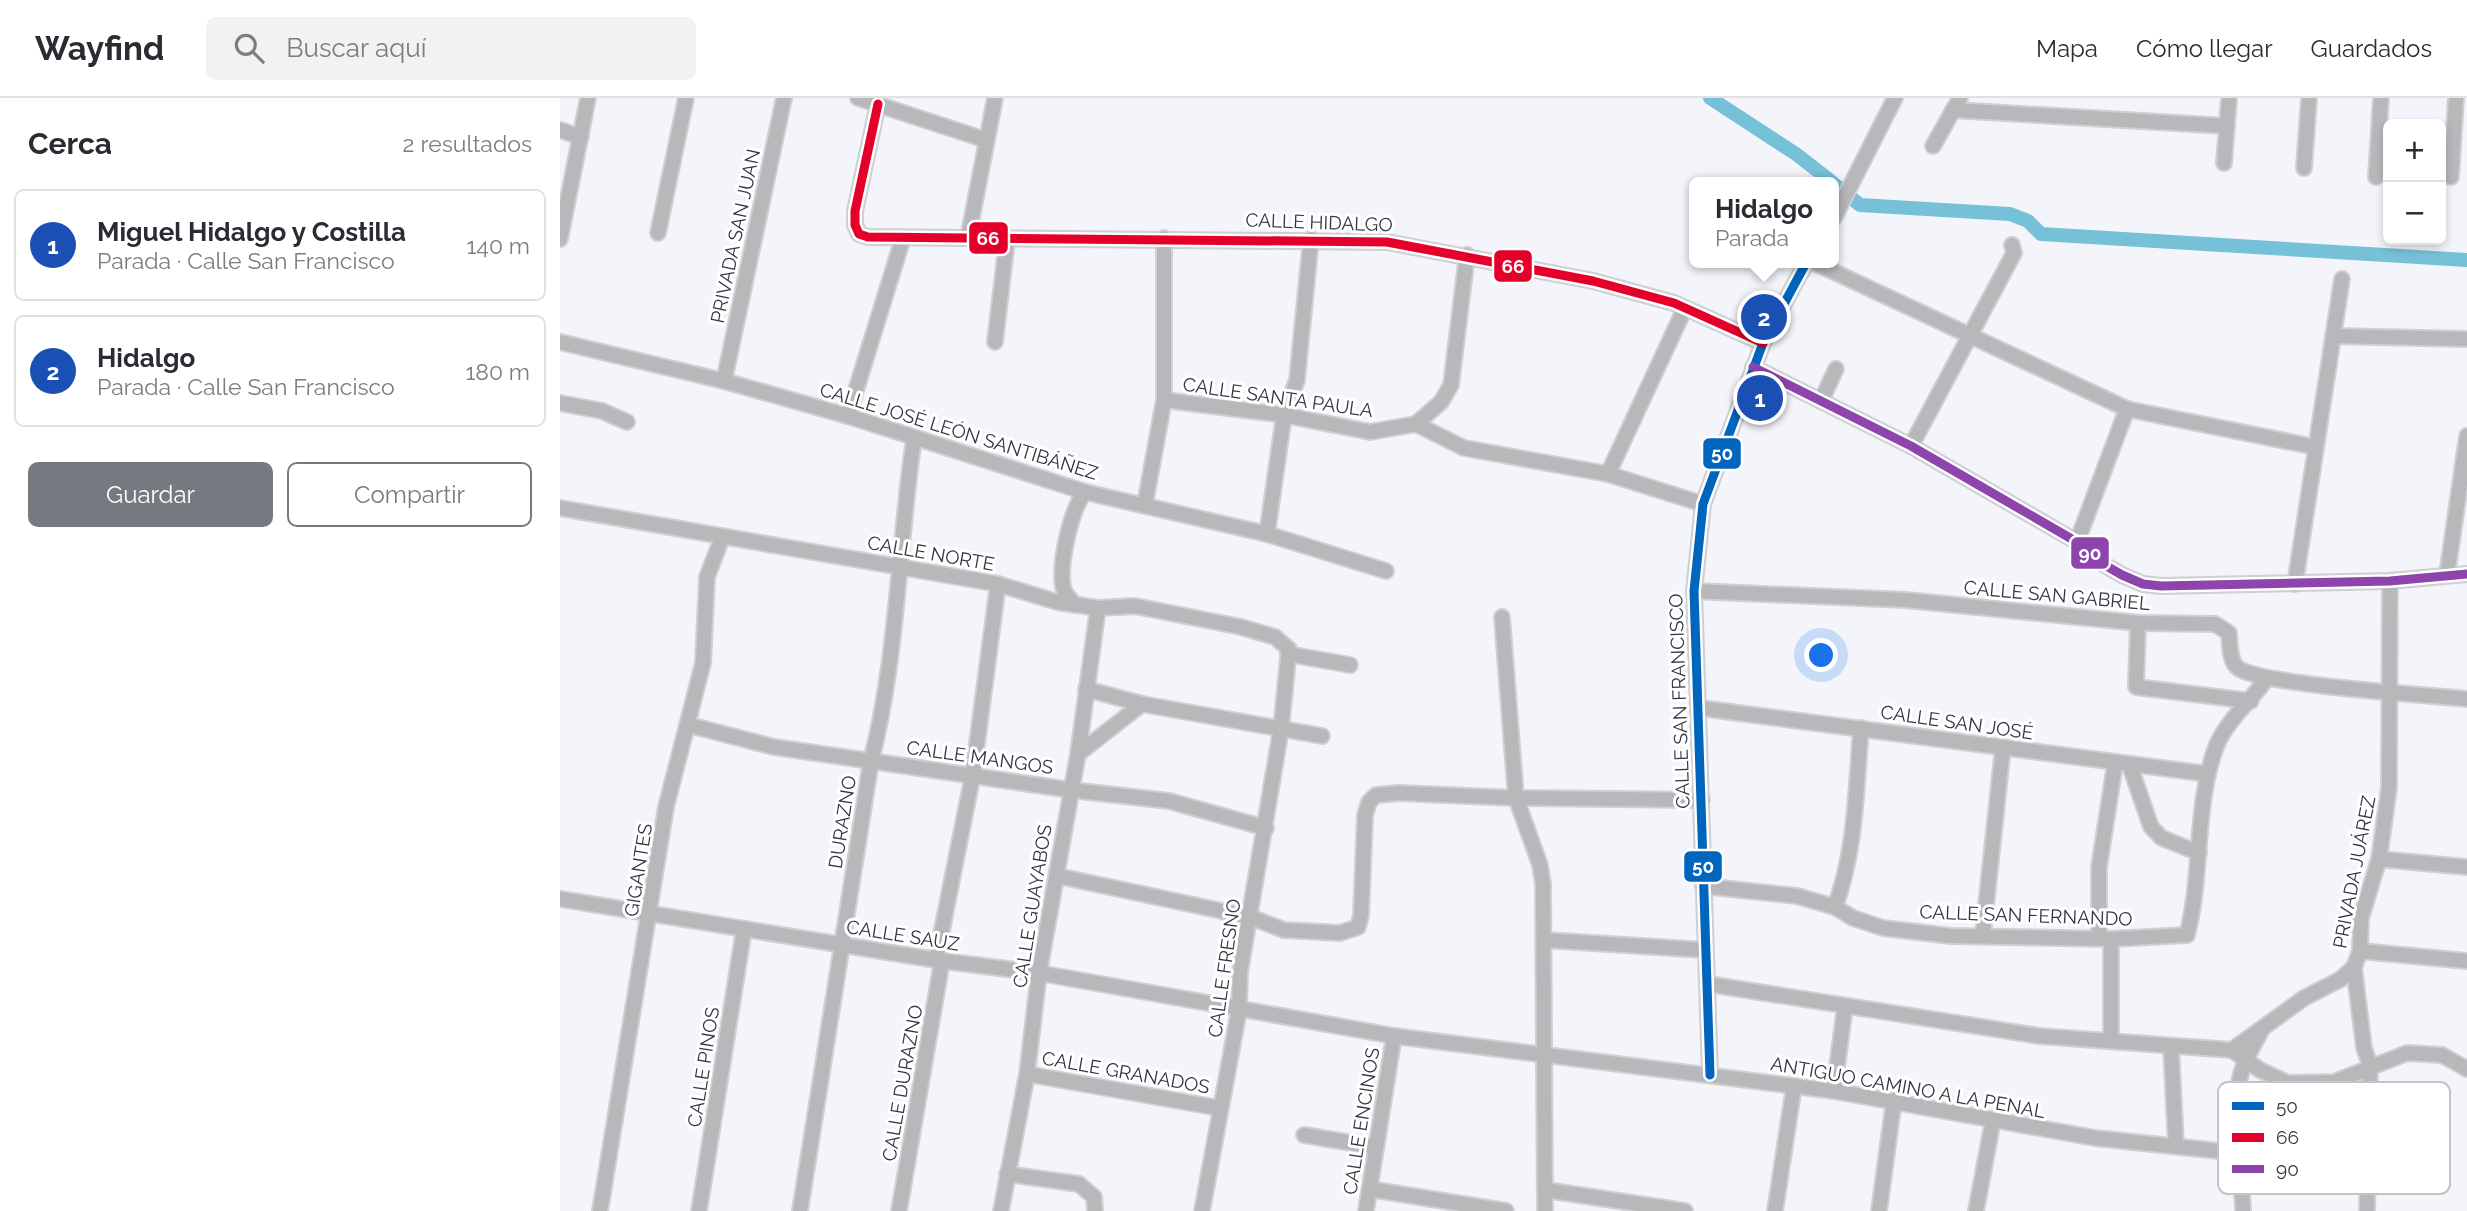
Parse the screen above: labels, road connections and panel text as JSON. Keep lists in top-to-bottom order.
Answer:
{
  "streets": {
    "street": [
      "CALLE HIDALGO",
      "PRIVADA SAN JUAN",
      "CALLE SANTA PAULA",
      "CALLE JOSÉ LEÓN SANTIBÁÑEZ",
      "CALLE NORTE",
      "CALLE SAN GABRIEL",
      "CALLE SAN FRANCISCO",
      "CALLE SAN JOSÉ",
      "CALLE MANGOS",
      "DURAZNO",
      "GIGANTES",
      "PRIVADA JUÁREZ",
      "CALLE GUAYABOS",
      "CALLE SAN FERNANDO",
      "CALLE SAUZ",
      "CALLE FRESNO",
      "CALLE PINOS",
      "CALLE GRANADOS",
      "CALLE DURAZNO",
      "ANTIGUO CAMINO A LA PENAL",
      "CALLE ENCINOS"
    ]
  },
  "crossings": [
    ["CALLE HIDALGO", "CALLE SANTA PAULA"],
    ["CALLE HIDALGO", "CALLE SAN FRANCISCO"],
    ["PRIVADA SAN JUAN", "CALLE JOSÉ LEÓN SANTIBÁÑEZ"],
    ["CALLE JOSÉ LEÓN SANTIBÁÑEZ", "DURAZNO"],
    ["CALLE NORTE", "DURAZNO"],
    ["CALLE NORTE", "GIGANTES"],
    ["CALLE NORTE", "CALLE GUAYABOS"],
    ["CALLE NORTE", "CALLE FRESNO"],
    ["CALLE NORTE", "CALLE DURAZNO"],
    ["CALLE SAN GABRIEL", "CALLE SAN FRANCISCO"],
    ["CALLE SAN GABRIEL", "PRIVADA JUÁREZ"],
    ["CALLE SAN FRANCISCO", "CALLE SAN JOSÉ"],
    ["CALLE SAN FRANCISCO", "CALLE SAN FERNANDO"],
    ["CALLE SAN FRANCISCO", "ANTIGUO CAMINO A LA PENAL"],
    ["CALLE MANGOS", "DURAZNO"],
    ["CALLE MANGOS", "GIGANTES"],
    ["CALLE MANGOS", "CALLE GUAYABOS"],
    ["CALLE MANGOS", "CALLE FRESNO"],
    ["CALLE MANGOS", "CALLE DURAZNO"],
    ["DURAZNO", "CALLE SAUZ"],
    ["GIGANTES", "CALLE SAUZ"],
    ["CALLE GUAYABOS", "CALLE SAUZ"],
    ["CALLE GUAYABOS", "CALLE GRANADOS"],
    ["CALLE SAUZ", "CALLE FRESNO"],
    ["CALLE SAUZ", "CALLE PINOS"],
    ["CALLE SAUZ", "CALLE DURAZNO"],
    ["CALLE SAUZ", "ANTIGUO CAMINO A LA PENAL"],
    ["CALLE FRESNO", "CALLE GRANADOS"],
    ["CALLE FRESNO", "ANTIGUO CAMINO A LA PENAL"],
    ["ANTIGUO CAMINO A LA PENAL", "CALLE ENCINOS"]
  ],
  "lines": ["transit line 66", "transit line 50", "transit line 90"],
  "legend": ["50", "66", "90"],
  "page": {
    "header": "Wayfind",
    "search": "Buscar aquí",
    "nav": ["Mapa", "Cómo llegar", "Guardados"],
    "heading": ["Cerca", "2 resultados"],
    "map_buttons": ["+", "−"],
    "popup": ["Hidalgo", "Parada"],
    "list": [
      {
        "mark": "1",
        "name": "Miguel Hidalgo y Costilla",
        "note": "Parada · Calle San Francisco",
        "value": "140 m"
      },
      {
        "mark": "2",
        "name": "Hidalgo",
        "note": "Parada · Calle San Francisco",
        "value": "180 m"
      }
    ],
    "pins": ["2", "1"],
    "buttons": ["Guardar", "Compartir"]
  }
}
